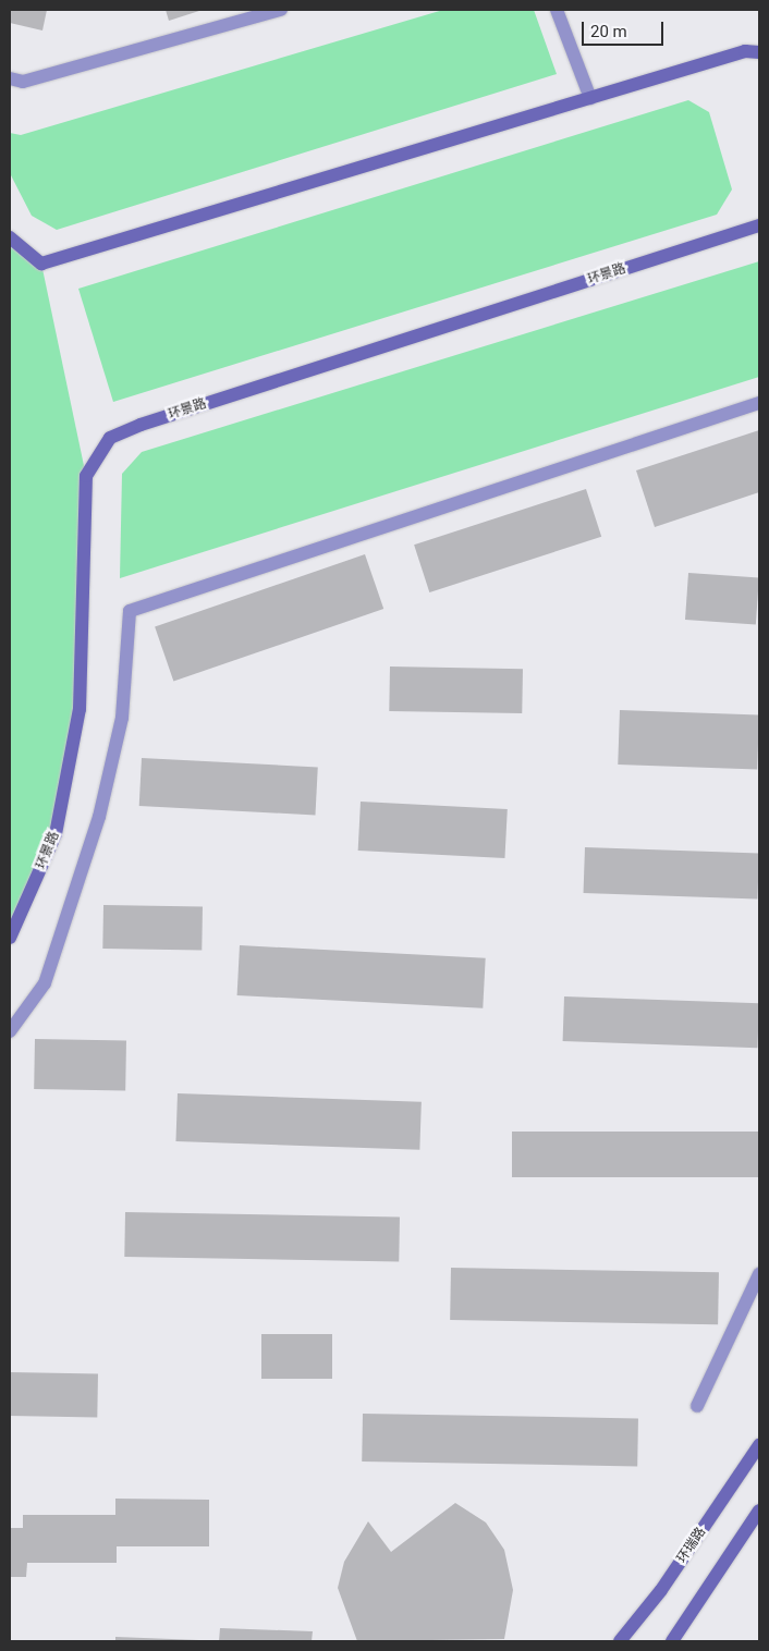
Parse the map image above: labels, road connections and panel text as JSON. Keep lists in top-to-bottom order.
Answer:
{
  "streets": {
    "street": ["环景路", "环瑞路"]
  },
  "scale_bar": "20 m"
}
